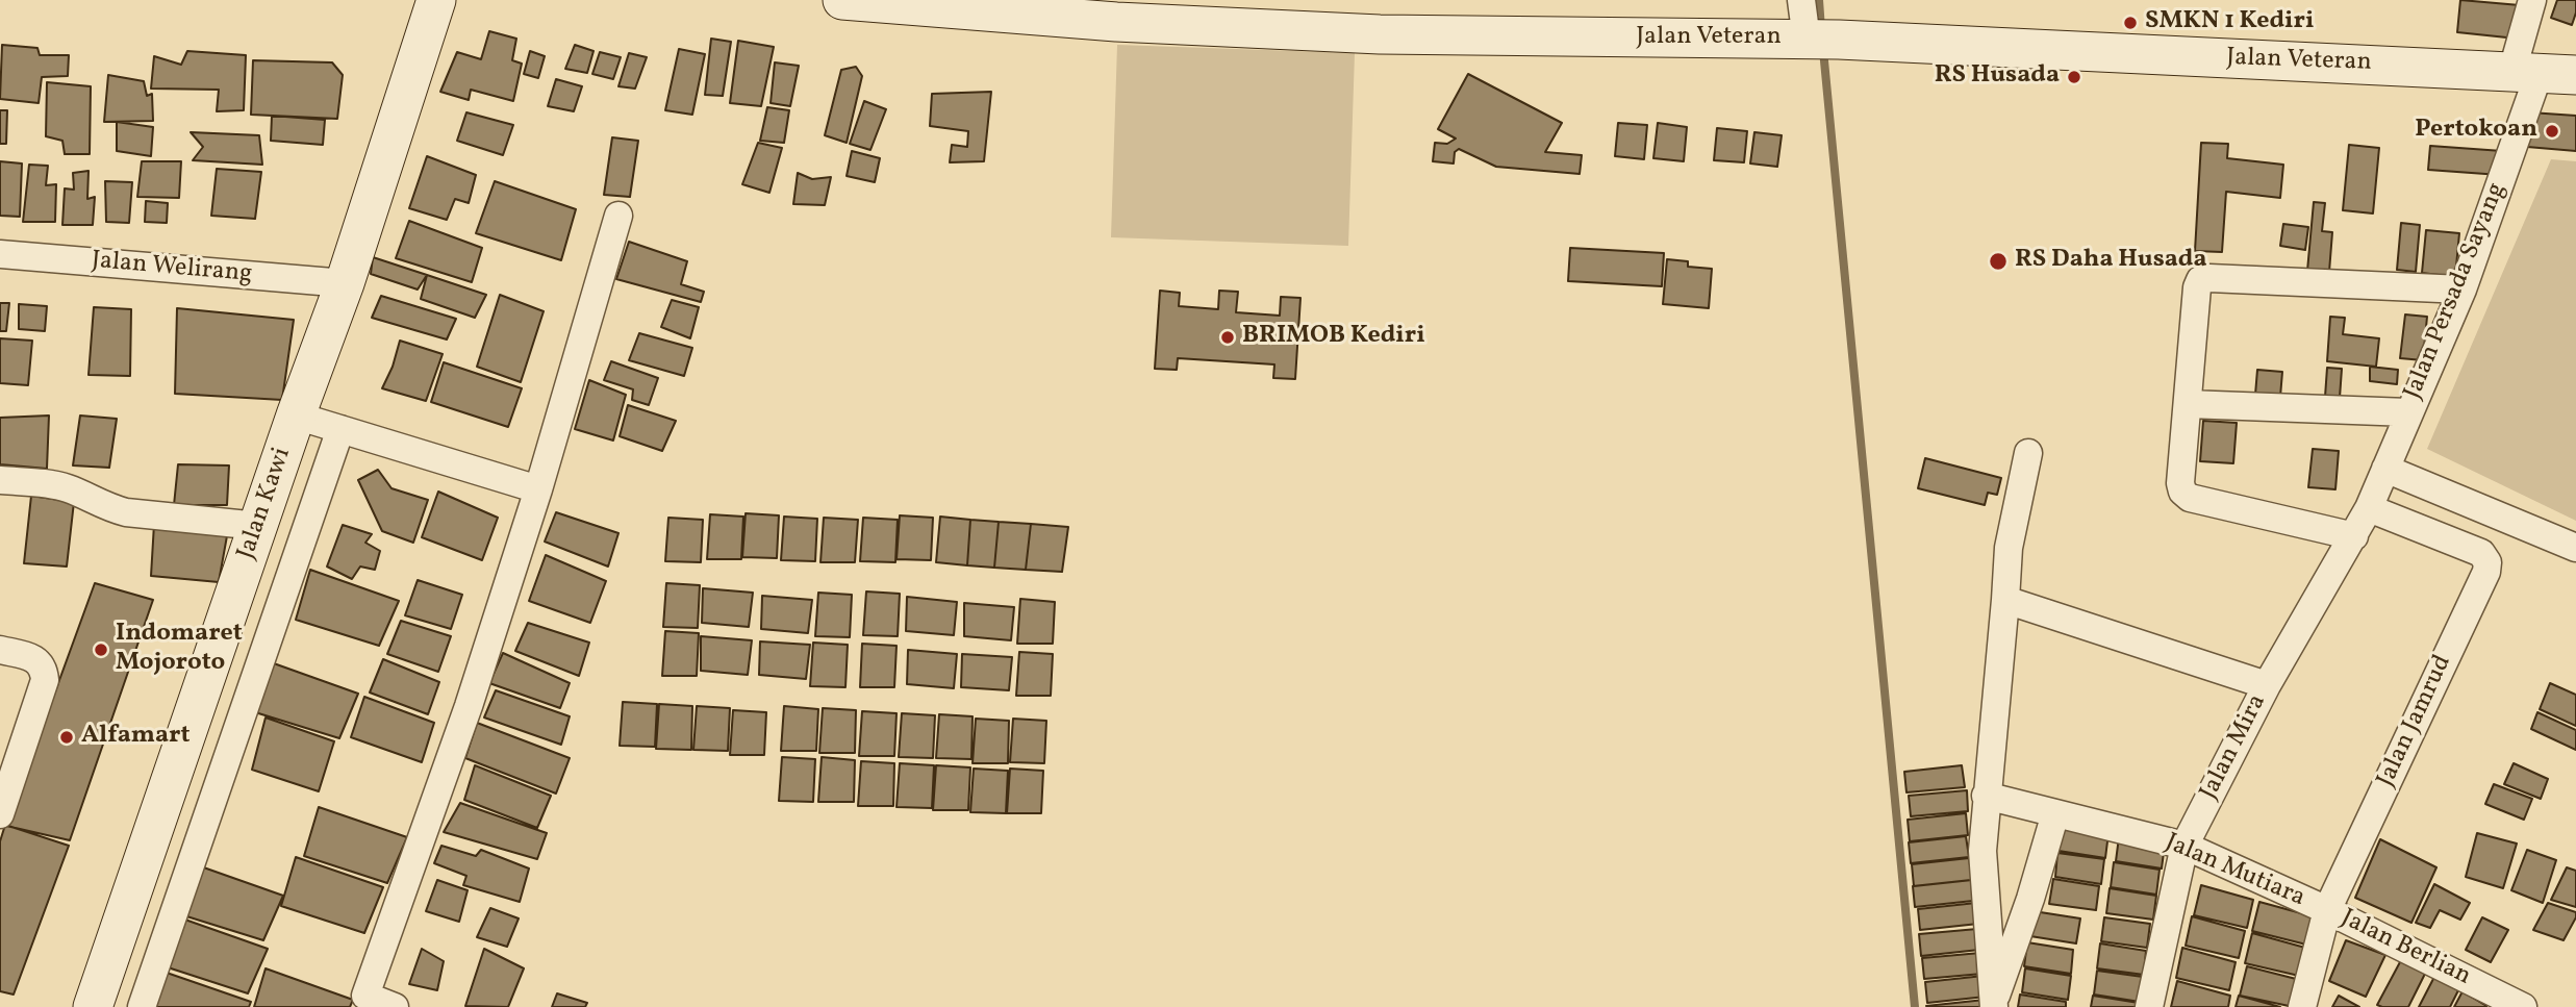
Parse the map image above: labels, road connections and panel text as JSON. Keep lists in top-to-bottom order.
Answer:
{
  "streets": {
    "main road": ["Jalan Veteran", "Jalan Kawi"],
    "street": [
      "Jalan Welirang",
      "Jalan Persada Sayang",
      "Jalan Jamrud",
      "Jalan Mira",
      "Jalan Mutiara",
      "Jalan Berlian"
    ]
  },
  "crossings": [
    ["Jalan Veteran", "Jalan Persada Sayang"],
    ["Jalan Welirang", "Jalan Kawi"],
    ["Jalan Persada Sayang", "Jalan Jamrud"],
    ["Jalan Persada Sayang", "Jalan Mira"],
    ["Jalan Jamrud", "Jalan Mira"],
    ["Jalan Jamrud", "Jalan Mutiara"],
    ["Jalan Jamrud", "Jalan Berlian"],
    ["Jalan Mira", "Jalan Mutiara"],
    ["Jalan Mutiara", "Jalan Berlian"]
  ],
  "places": [
    "SMKN 1 Kediri",
    "RS Husada",
    "Pertokoan",
    "RS Daha Husada",
    "BRIMOB Kediri",
    "Indomaret Mojoroto",
    "Alfamart"
  ]
}
